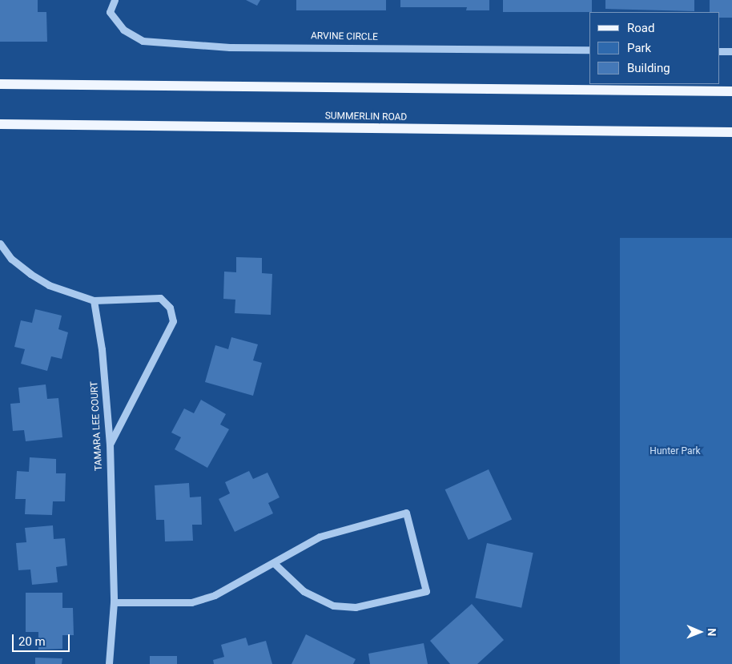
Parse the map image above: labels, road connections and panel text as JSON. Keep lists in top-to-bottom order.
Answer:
{
  "streets": {
    "main road": ["SUMMERLIN ROAD"],
    "street": ["ARVINE CIRCLE", "TAMARA LEE COURT"]
  },
  "parks": ["Hunter Park"],
  "legend": ["Road", "Park", "Building"],
  "scale_bar": "20 m",
  "north": "right"
}
